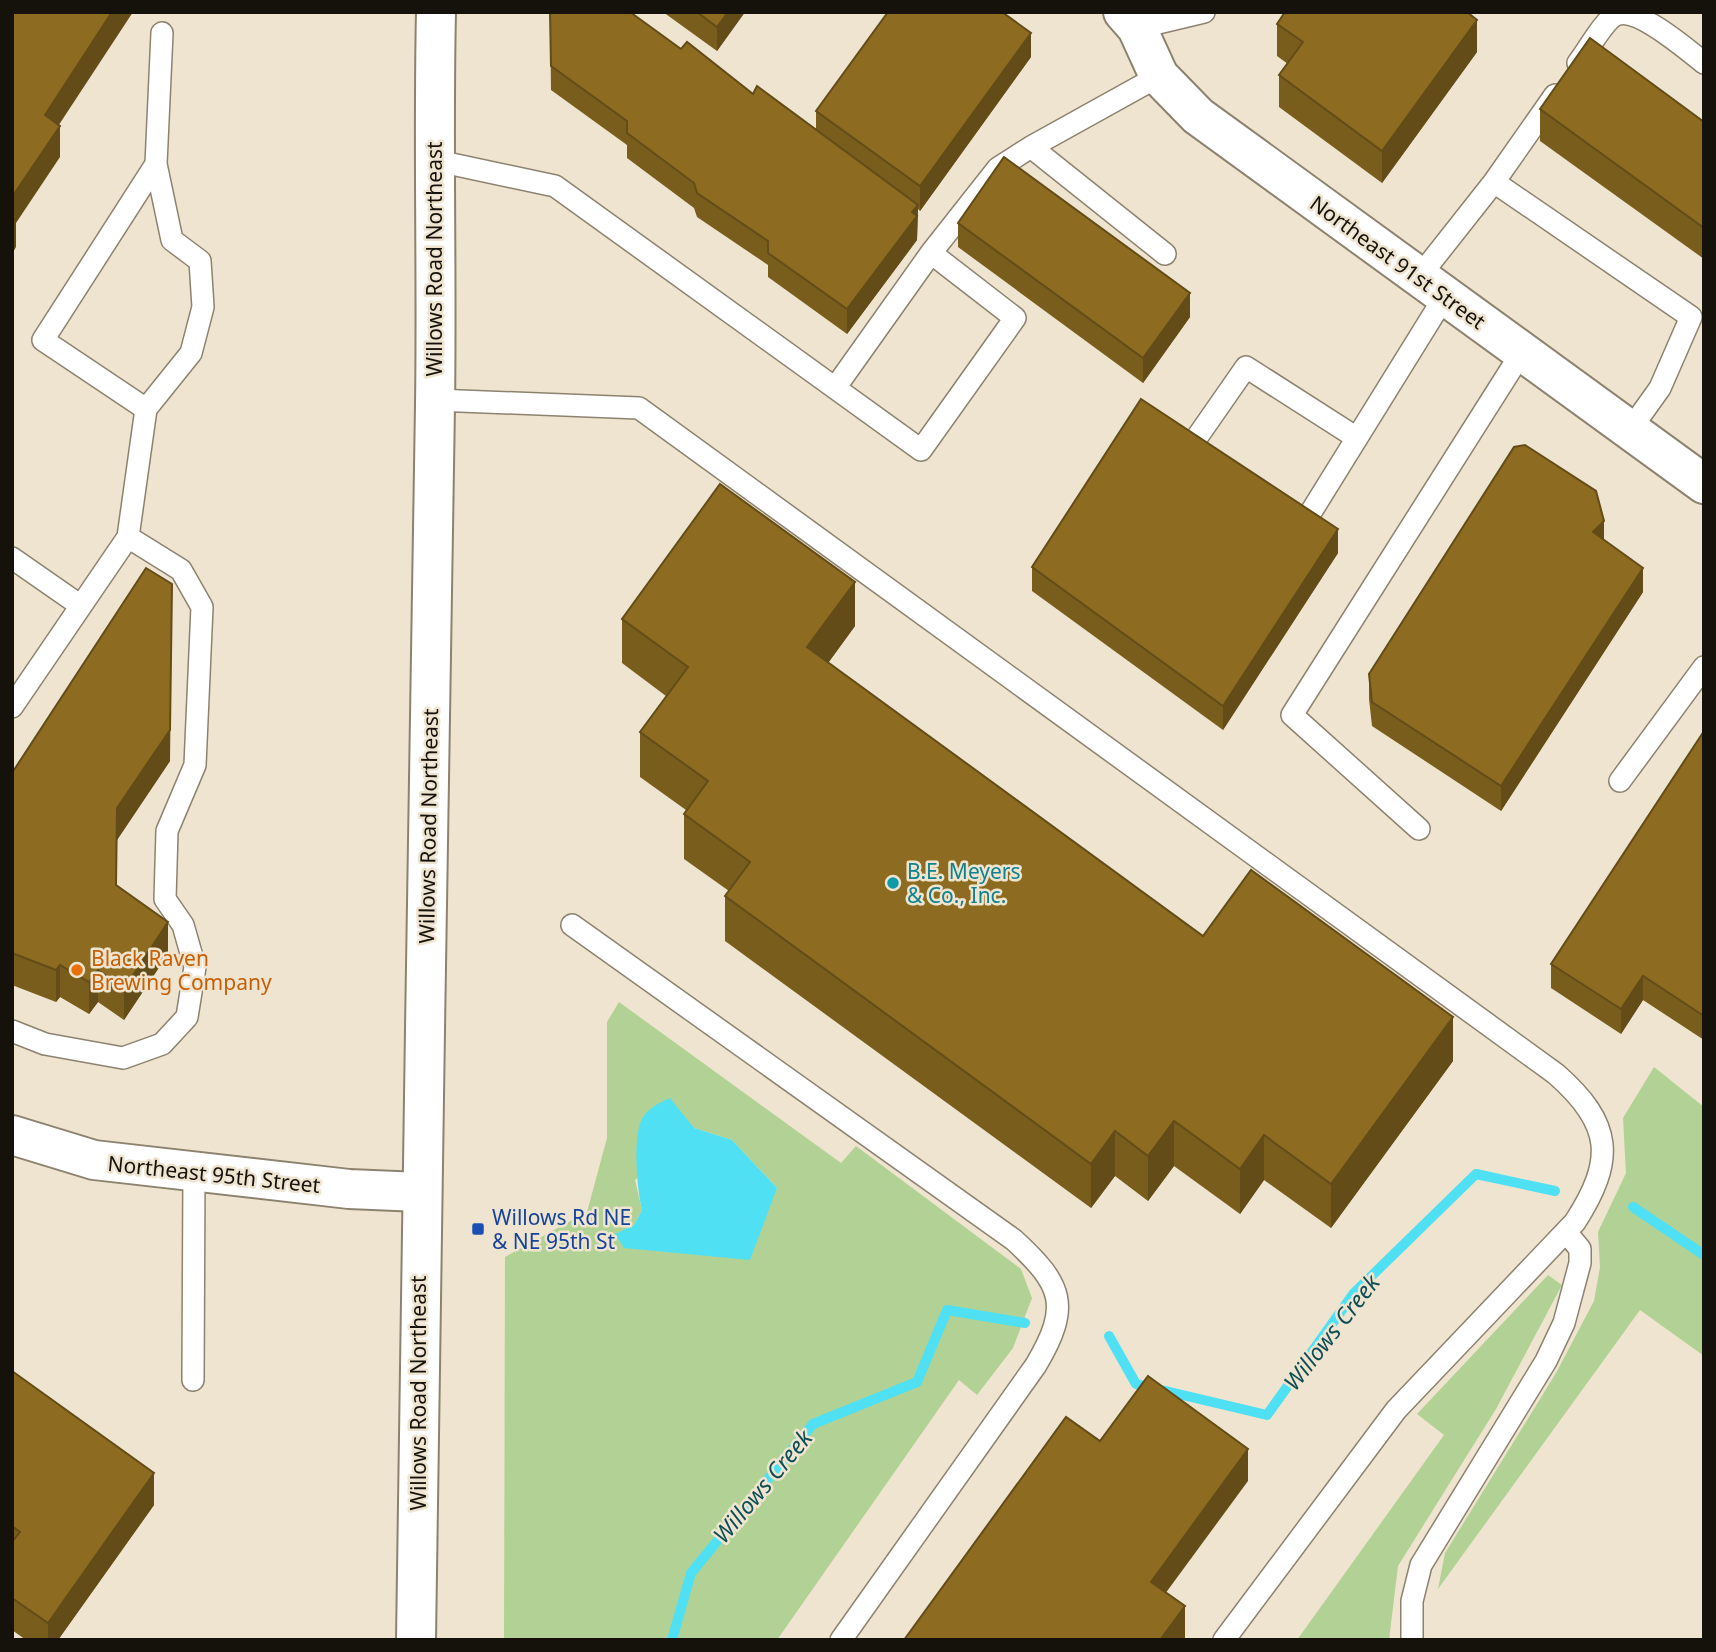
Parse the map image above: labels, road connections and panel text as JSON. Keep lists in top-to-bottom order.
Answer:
{
  "streets": {
    "main road": ["Willows Road Northeast", "Northeast 91st Street", "Northeast 95th Street"]
  },
  "crossings": [
    ["Willows Road Northeast", "Northeast 95th Street"]
  ],
  "water": ["Willows Creek"],
  "places": {
    "other": ["B.E. Meyers & Co., Inc.", "Black Raven Brewing Company"],
    "transit": ["Willows Rd NE & NE 95th St"]
  }
}
